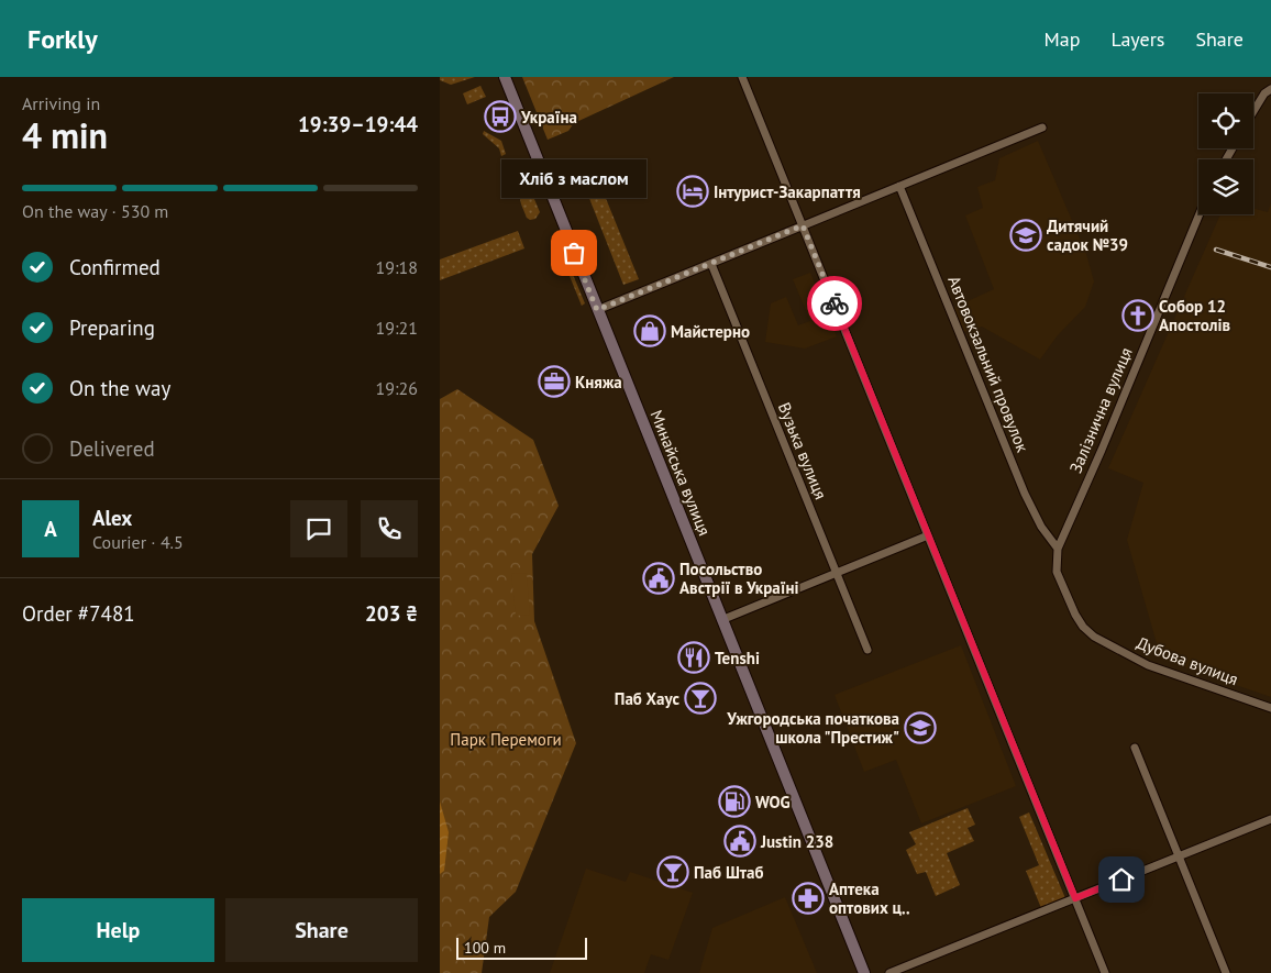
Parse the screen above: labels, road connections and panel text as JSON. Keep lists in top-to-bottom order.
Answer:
{
  "streets": {
    "main road": ["Минайська вулиця"],
    "street": [
      "Автовокзальний провулок",
      "Залізнична вулиця",
      "Вузька вулиця",
      "Дубова вулиця"
    ]
  },
  "crossings": [
    ["Автовокзальний провулок", "Залізнична вулиця"],
    ["Автовокзальний провулок", "Дубова вулиця"],
    ["Залізнична вулиця", "Дубова вулиця"]
  ],
  "parks": ["Парк Перемоги"],
  "places": {
    "bus stop": ["Україна"],
    "hotel": ["Інтурист-Закарпаття"],
    "school or university": ["Дитячий садок №39", "Ужгородська початкова школа \"Престиж\""],
    "other": ["Хліб з маслом"],
    "church": ["Собор 12 Апостолів"],
    "shop": ["Майстерно"],
    "office": ["Княжа"],
    "public building": ["Посольство Австрії в Україні", "Justin 238"],
    "restaurant": ["Tenshi"],
    "bar": ["Паб Хаус", "Паб Штаб"],
    "fuel station": ["WOG"],
    "pharmacy": ["Аптека оптових ц‥"]
  },
  "scale_bar": "100 m",
  "page": {
    "header": "Forkly",
    "nav": ["Map", "Layers", "Share"],
    "heading": ["4 min", "Arriving in", "19:39–19:44"],
    "panel": [
      "Alex",
      "Courier · 4.5",
      "Order #7481",
      "203 ₴"
    ],
    "bubble": "Хліб з маслом",
    "bar": "On the way · 530 m",
    "list": [
      ["Confirmed", "19:18"],
      ["Preparing", "19:21"],
      ["On the way", "19:26"],
      "Delivered"
    ],
    "round": "A",
    "buttons": ["Help", "Share"],
    "scale": "100 m"
  }
}
